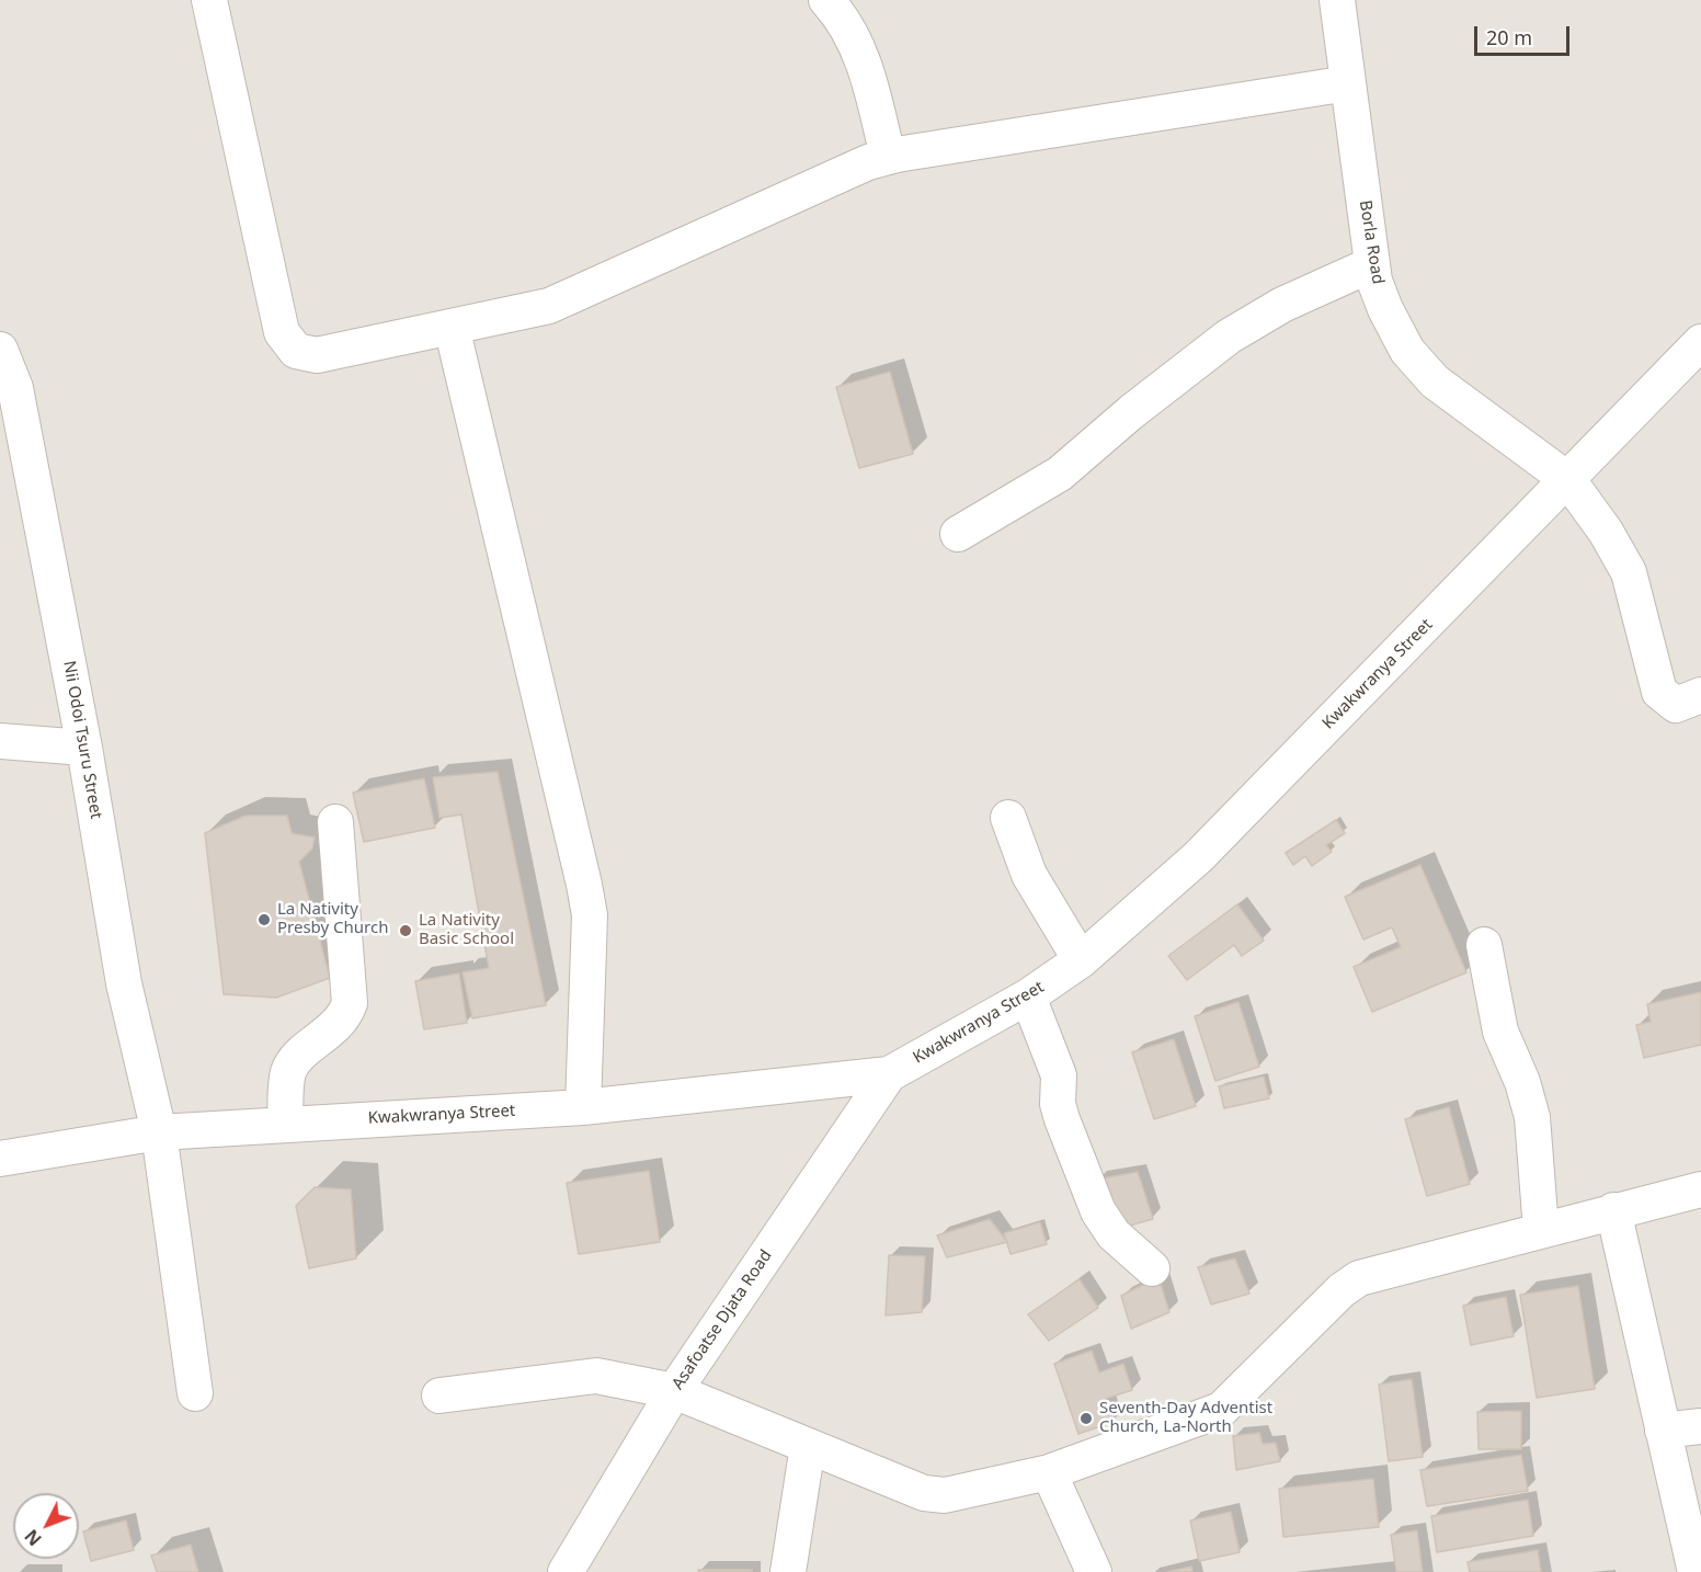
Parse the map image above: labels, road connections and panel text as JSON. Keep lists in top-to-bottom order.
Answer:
{
  "streets": {
    "street": [
      "Borla Road",
      "Kwakwranya Street",
      "Nii Odoi Tsuru Street",
      "Asafoatse Djata Road"
    ]
  },
  "crossings": [
    ["Borla Road", "Kwakwranya Street"],
    ["Kwakwranya Street", "Nii Odoi Tsuru Street"],
    ["Kwakwranya Street", "Asafoatse Djata Road"]
  ],
  "places": ["La Nativity Presby Church", "La Nativity Basic School", "Seventh-Day Adventist Church, La-North"],
  "scale_bar": "20 m",
  "north": "bottom left"
}
